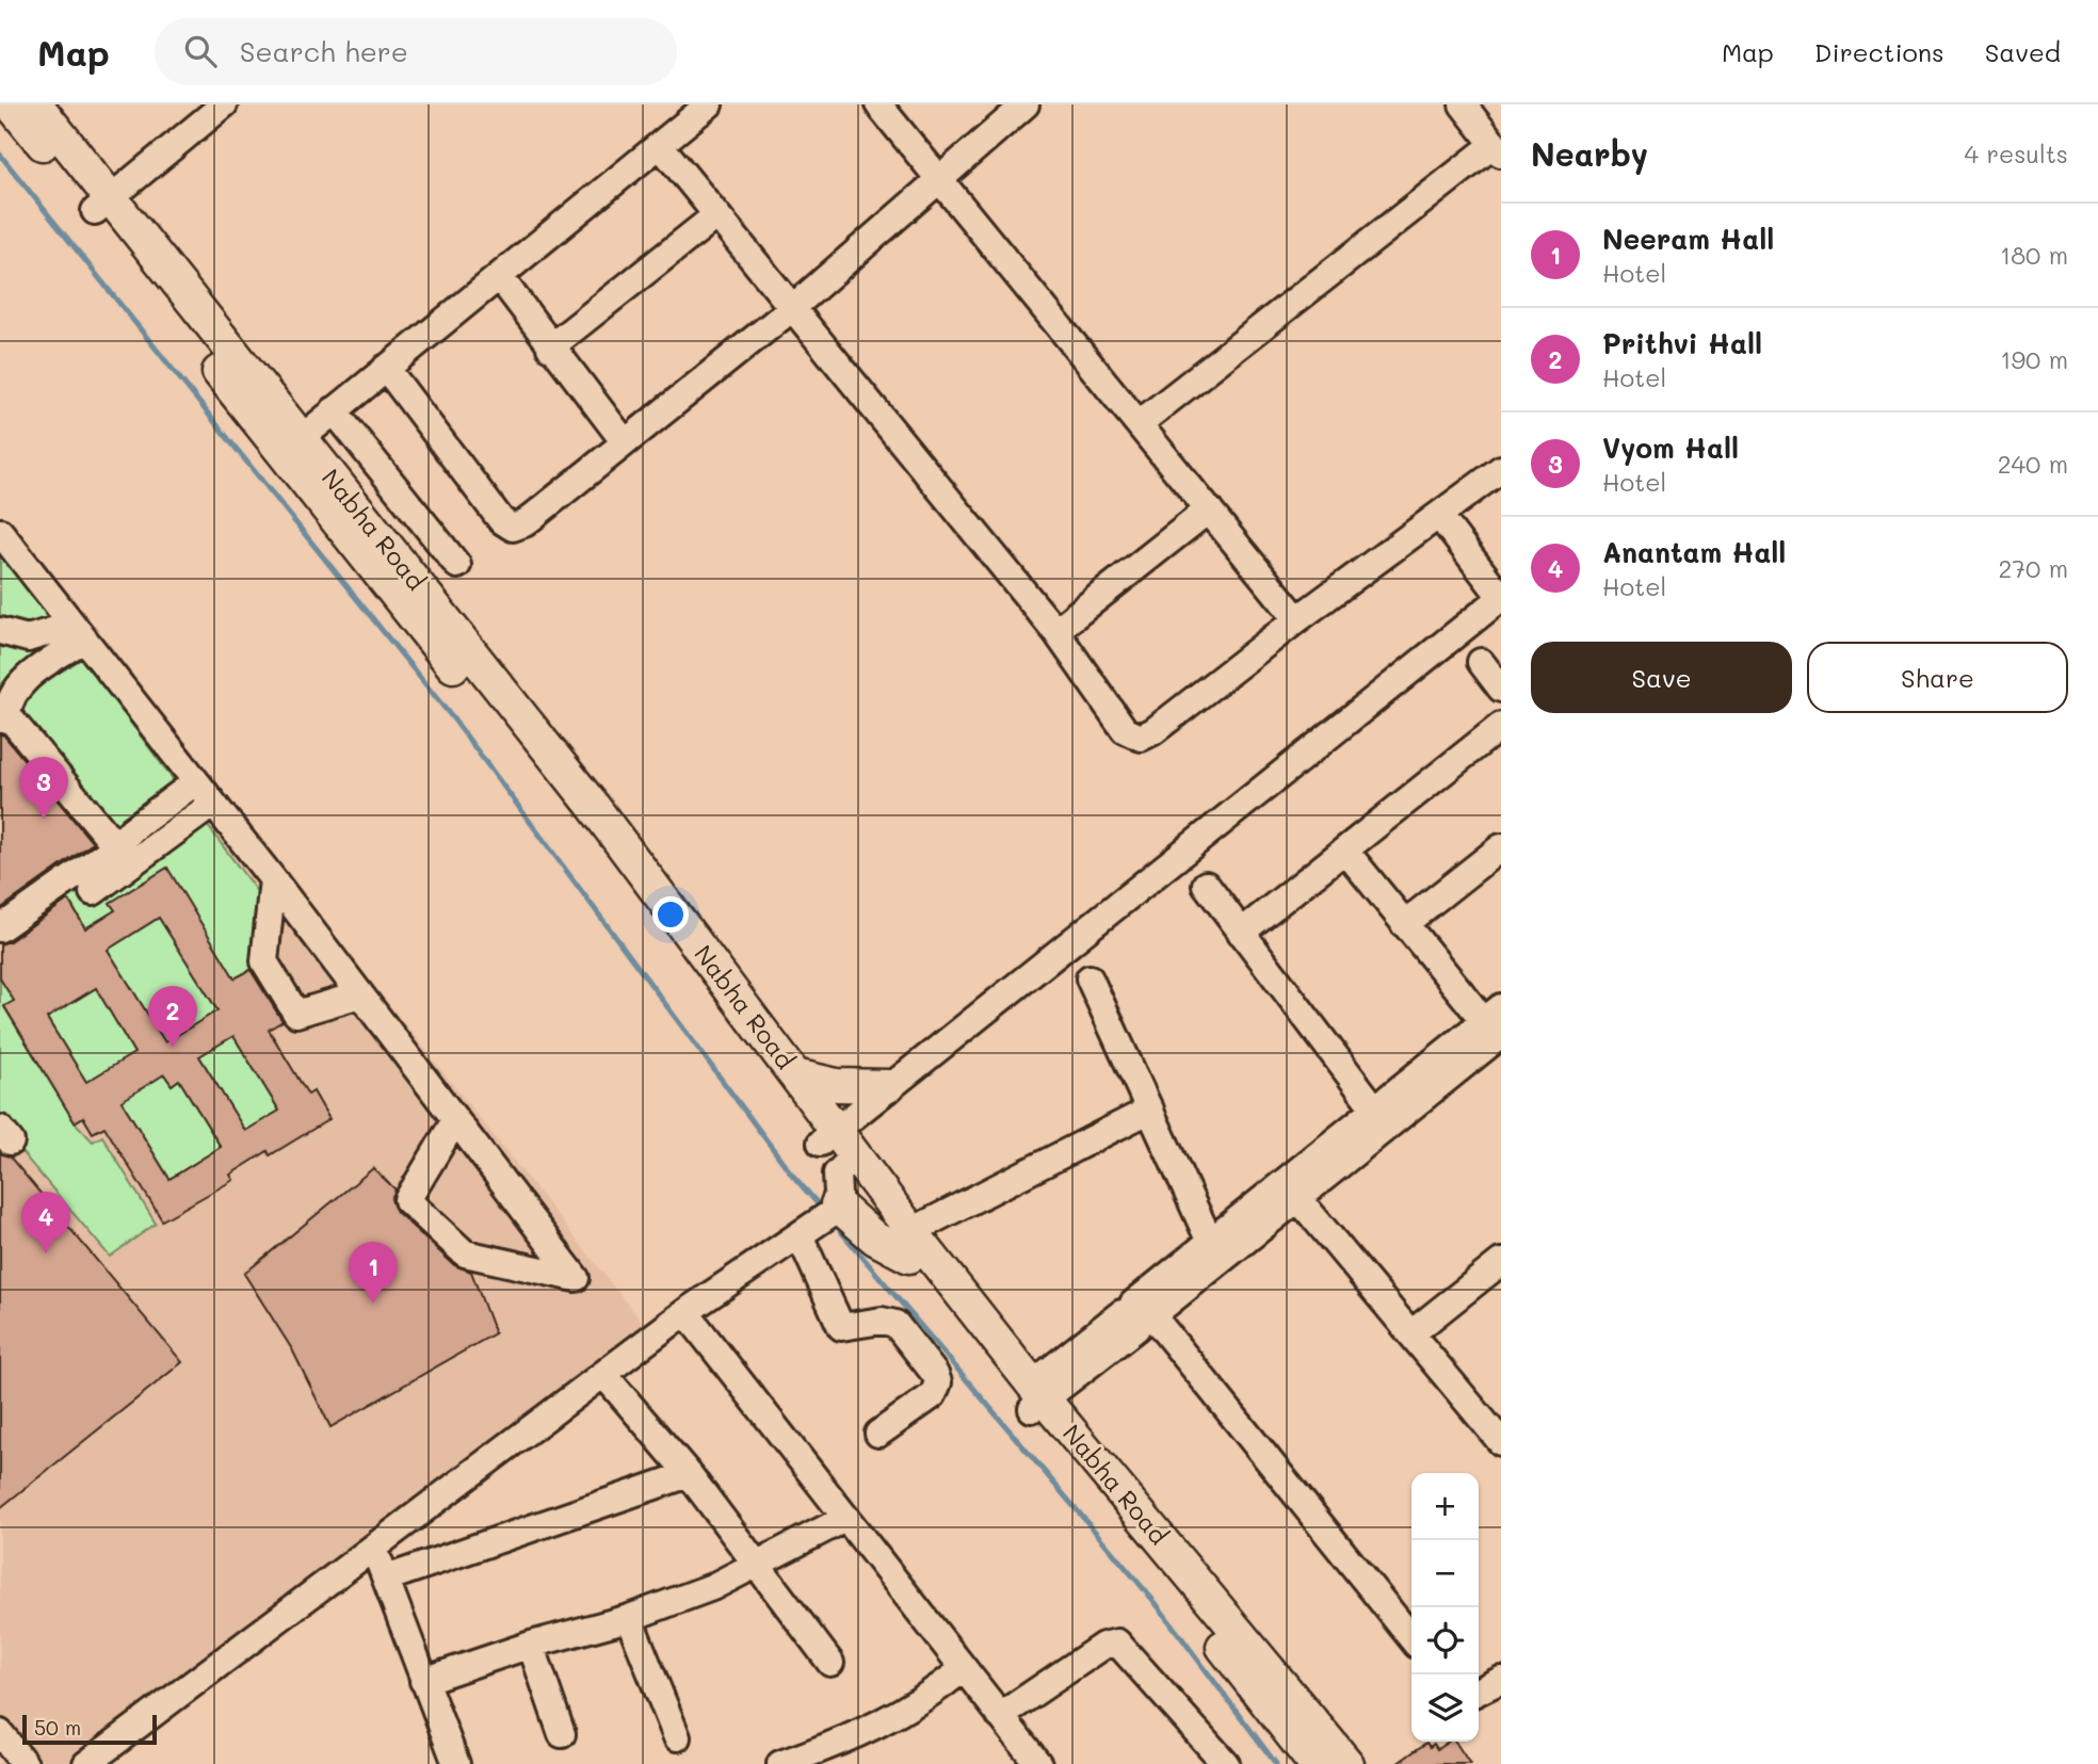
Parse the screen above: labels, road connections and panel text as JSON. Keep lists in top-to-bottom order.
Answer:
{
  "streets": {
    "main road": ["Nabha Road"]
  },
  "scale_bar": "50 m",
  "page": {
    "header": "Map",
    "search": "Search here",
    "nav": ["Map", "Directions", "Saved"],
    "heading": ["Nearby", "4 results"],
    "list": [
      {
        "mark": "1",
        "name": "Neeram Hall",
        "note": "Hotel",
        "value": "180 m"
      },
      {
        "mark": "2",
        "name": "Prithvi Hall",
        "note": "Hotel",
        "value": "190 m"
      },
      {
        "mark": "3",
        "name": "Vyom Hall",
        "note": "Hotel",
        "value": "240 m"
      },
      {
        "mark": "4",
        "name": "Anantam Hall",
        "note": "Hotel",
        "value": "270 m"
      }
    ],
    "buttons": ["Save", "Share"],
    "pins": [
      "3",
      "2",
      "4",
      "1"
    ],
    "map_buttons": ["+", "−"],
    "scale": "50 m"
  }
}
